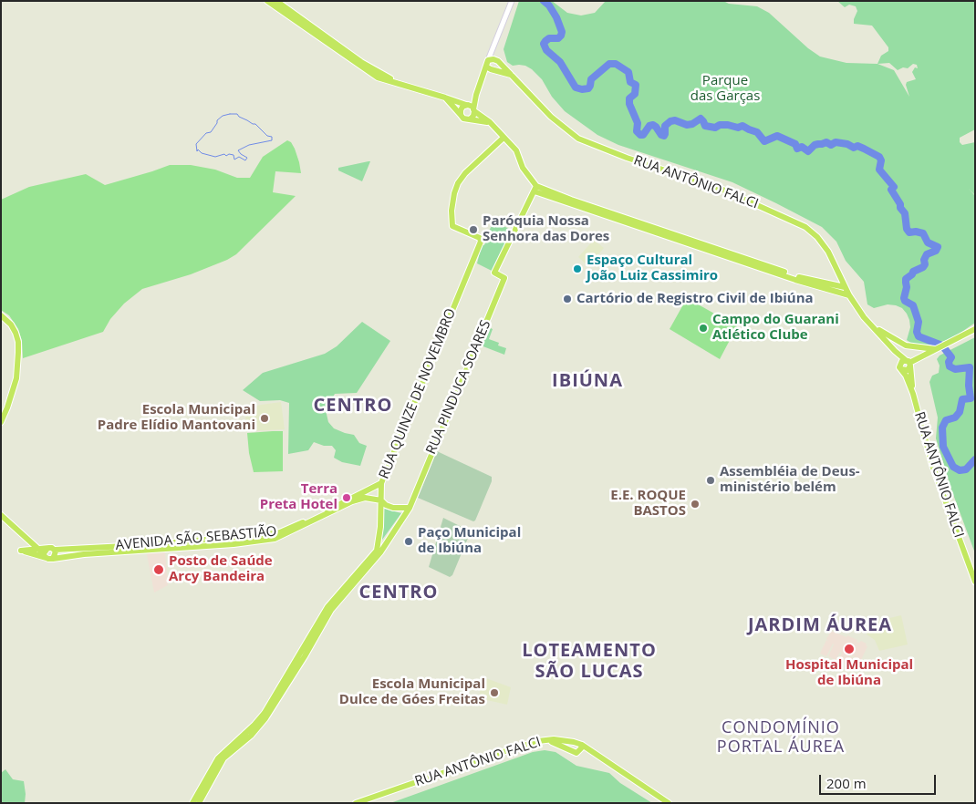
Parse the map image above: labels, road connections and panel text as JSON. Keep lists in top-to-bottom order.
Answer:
{
  "streets": {
    "main road": [
      "RUA ANTÔNIO FALCI",
      "RUA PINDUCA SOARES",
      "RUA QUINZE DE NOVEMBRO",
      "AVENIDA SÃO SEBASTIÃO"
    ]
  },
  "crossings": [
    ["RUA PINDUCA SOARES", "RUA QUINZE DE NOVEMBRO"],
    ["RUA PINDUCA SOARES", "AVENIDA SÃO SEBASTIÃO"],
    ["RUA QUINZE DE NOVEMBRO", "AVENIDA SÃO SEBASTIÃO"]
  ],
  "districts": [
    "IBIÚNA",
    "CENTRO",
    "CENTRO",
    "JARDIM ÁUREA",
    "LOTEAMENTO SÃO LUCAS",
    "CONDOMÍNIO PORTAL ÁUREA"
  ],
  "parks": ["Parque das Garças"],
  "places": [
    "Paróquia Nossa Senhora das Dores",
    "Espaço Cultural João Luiz Cassimiro",
    "Cartório de Registro Civil de Ibiúna",
    "Campo do Guarani Atlético Clube",
    "Escola Municipal Padre Elídio Mantovani",
    "Assembléia de Deus- ministério belém",
    "Terra Preta Hotel",
    "E.E. ROQUE BASTOS",
    "Paço Municipal de Ibiúna",
    "Posto de Saúde Arcy Bandeira",
    "Hospital Municipal de Ibiúna",
    "Escola Municipal Dulce de Góes Freitas"
  ],
  "scale_bar": "200 m"
}
